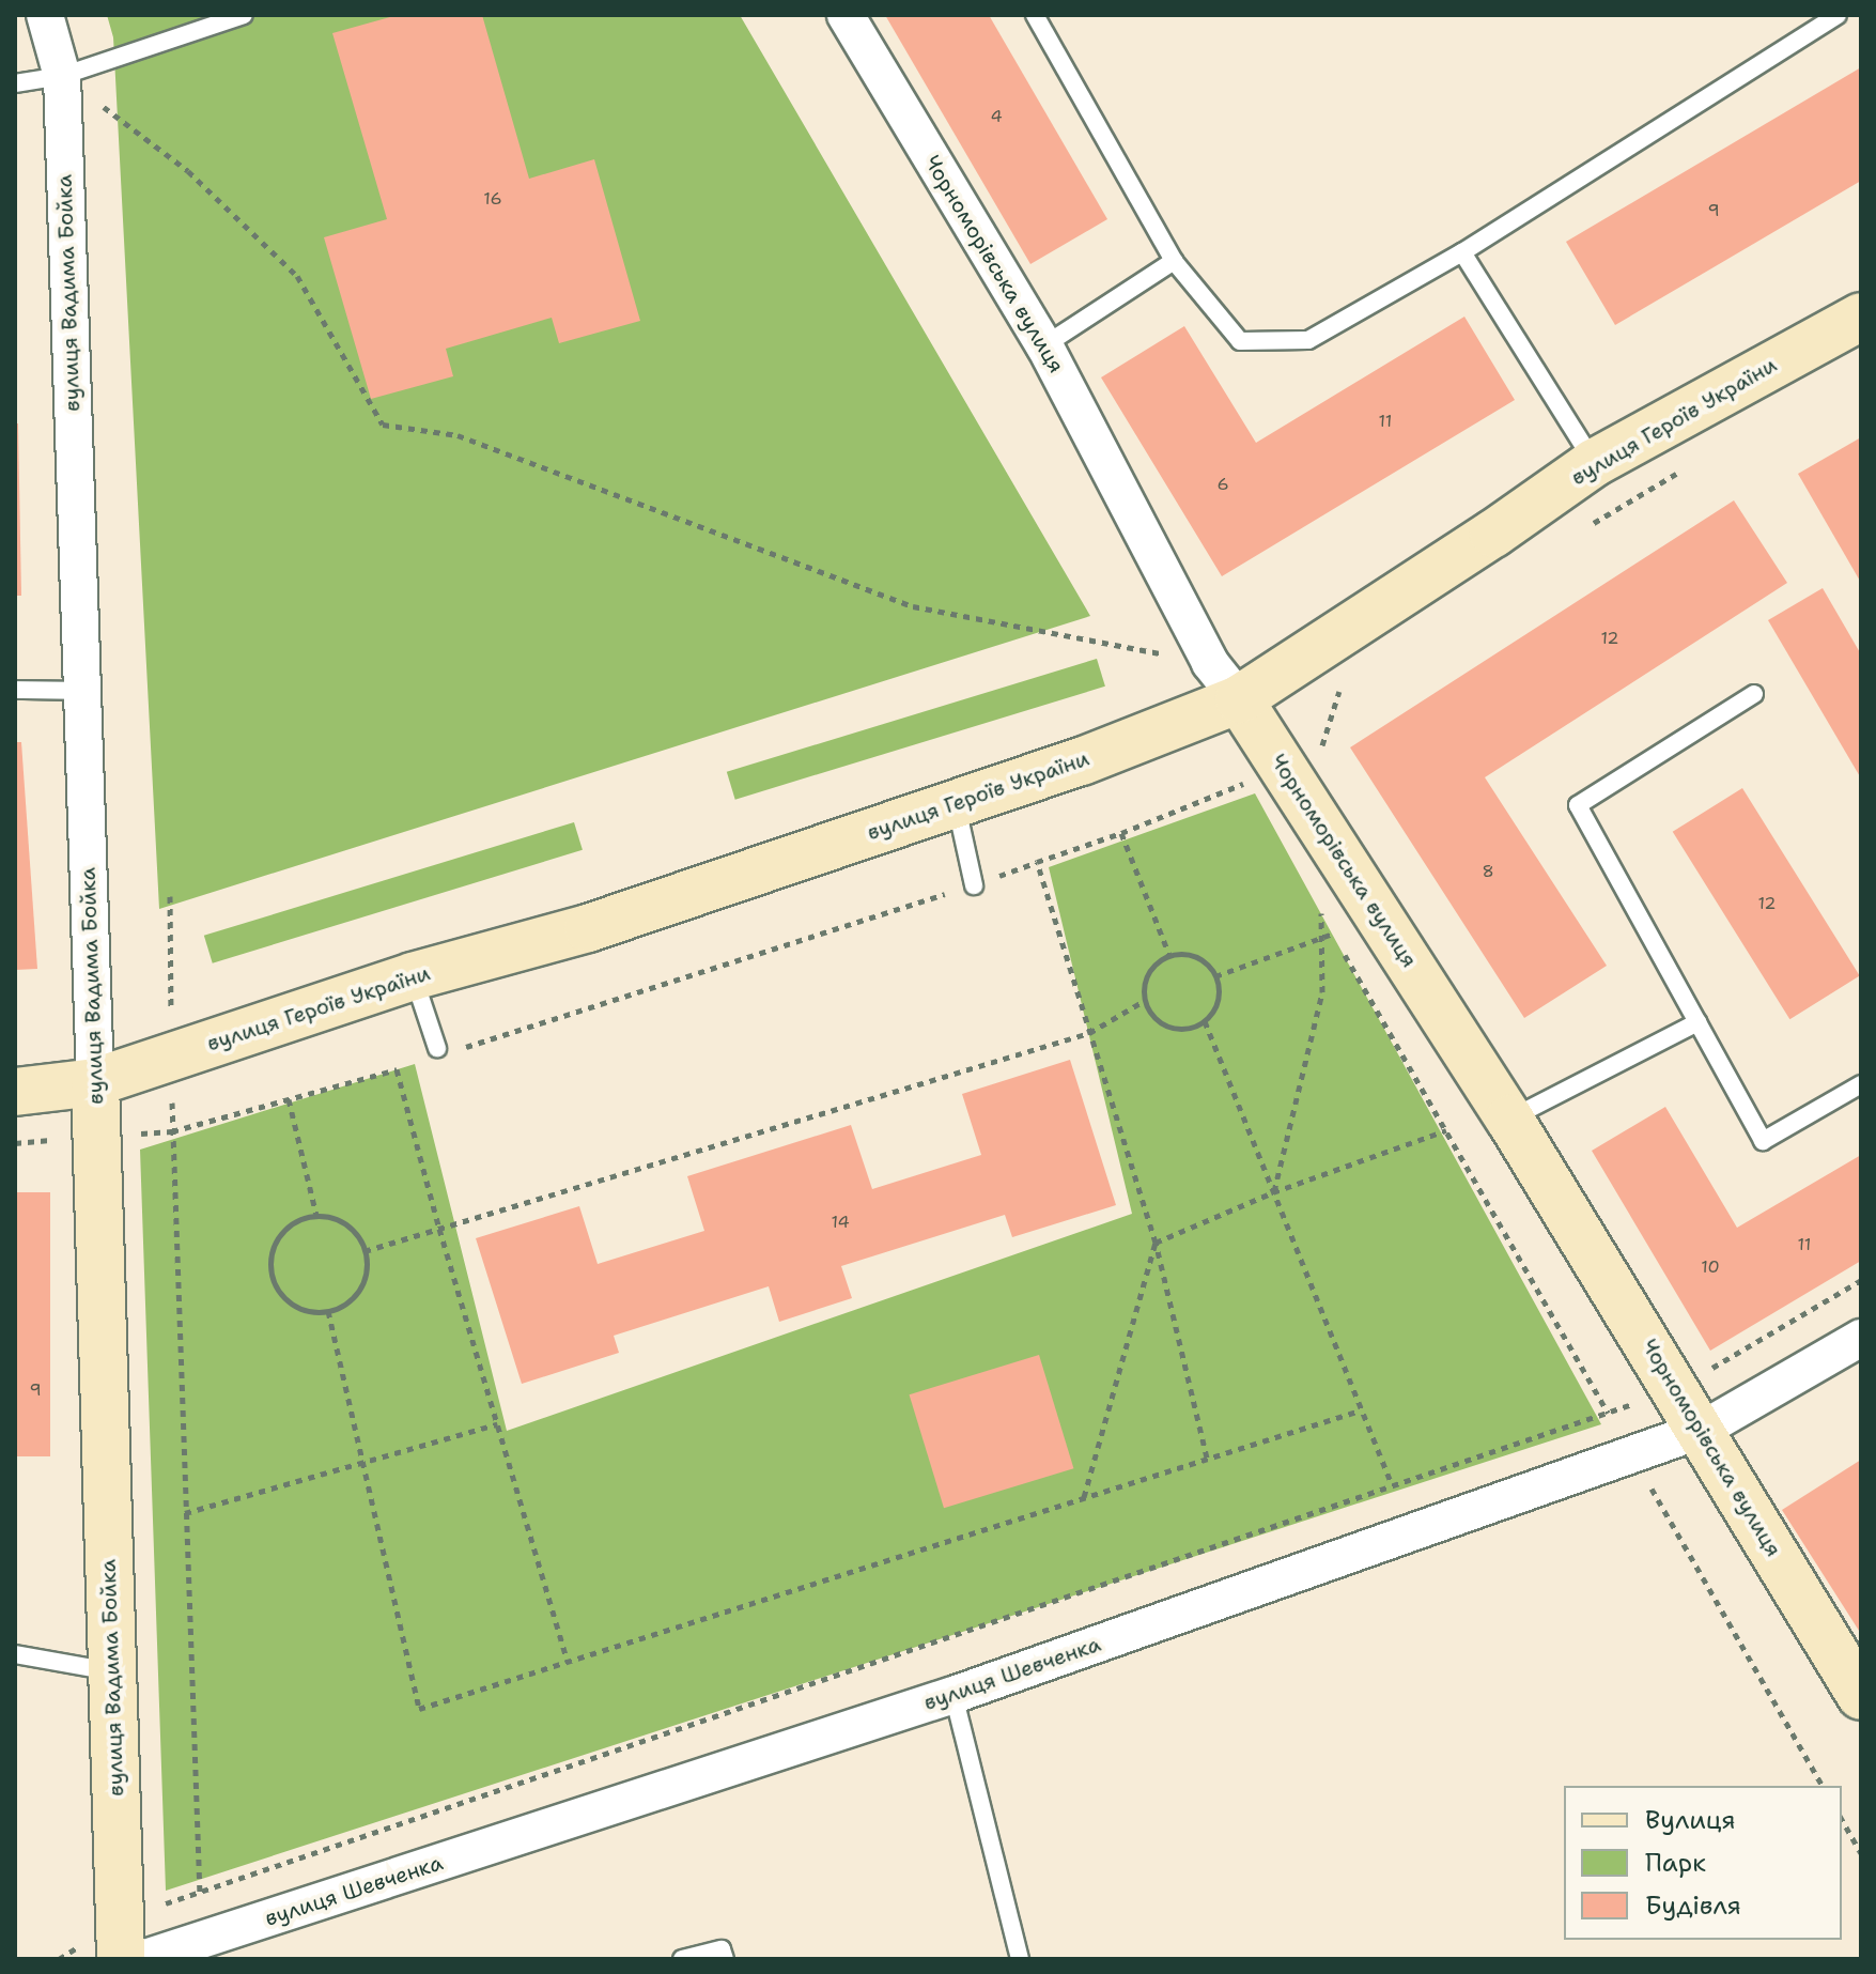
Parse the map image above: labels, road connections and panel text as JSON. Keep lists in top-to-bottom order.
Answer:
{
  "streets": {
    "main road": ["Чорноморівська вулиця", "вулиця Вадима Бойка", "вулиця Героїв України"],
    "street": ["вулиця Шевченка"]
  },
  "crossings": [
    ["Чорноморівська вулиця", "вулиця Героїв України"],
    ["Чорноморівська вулиця", "вулиця Шевченка"],
    ["вулиця Вадима Бойка", "вулиця Героїв України"]
  ],
  "house_numbers": [
    "4",
    "16",
    "9",
    "11",
    "6",
    "12",
    "8",
    "12",
    "14",
    "11",
    "10",
    "9"
  ],
  "legend": ["Вулиця", "Парк", "Будівля"]
}
